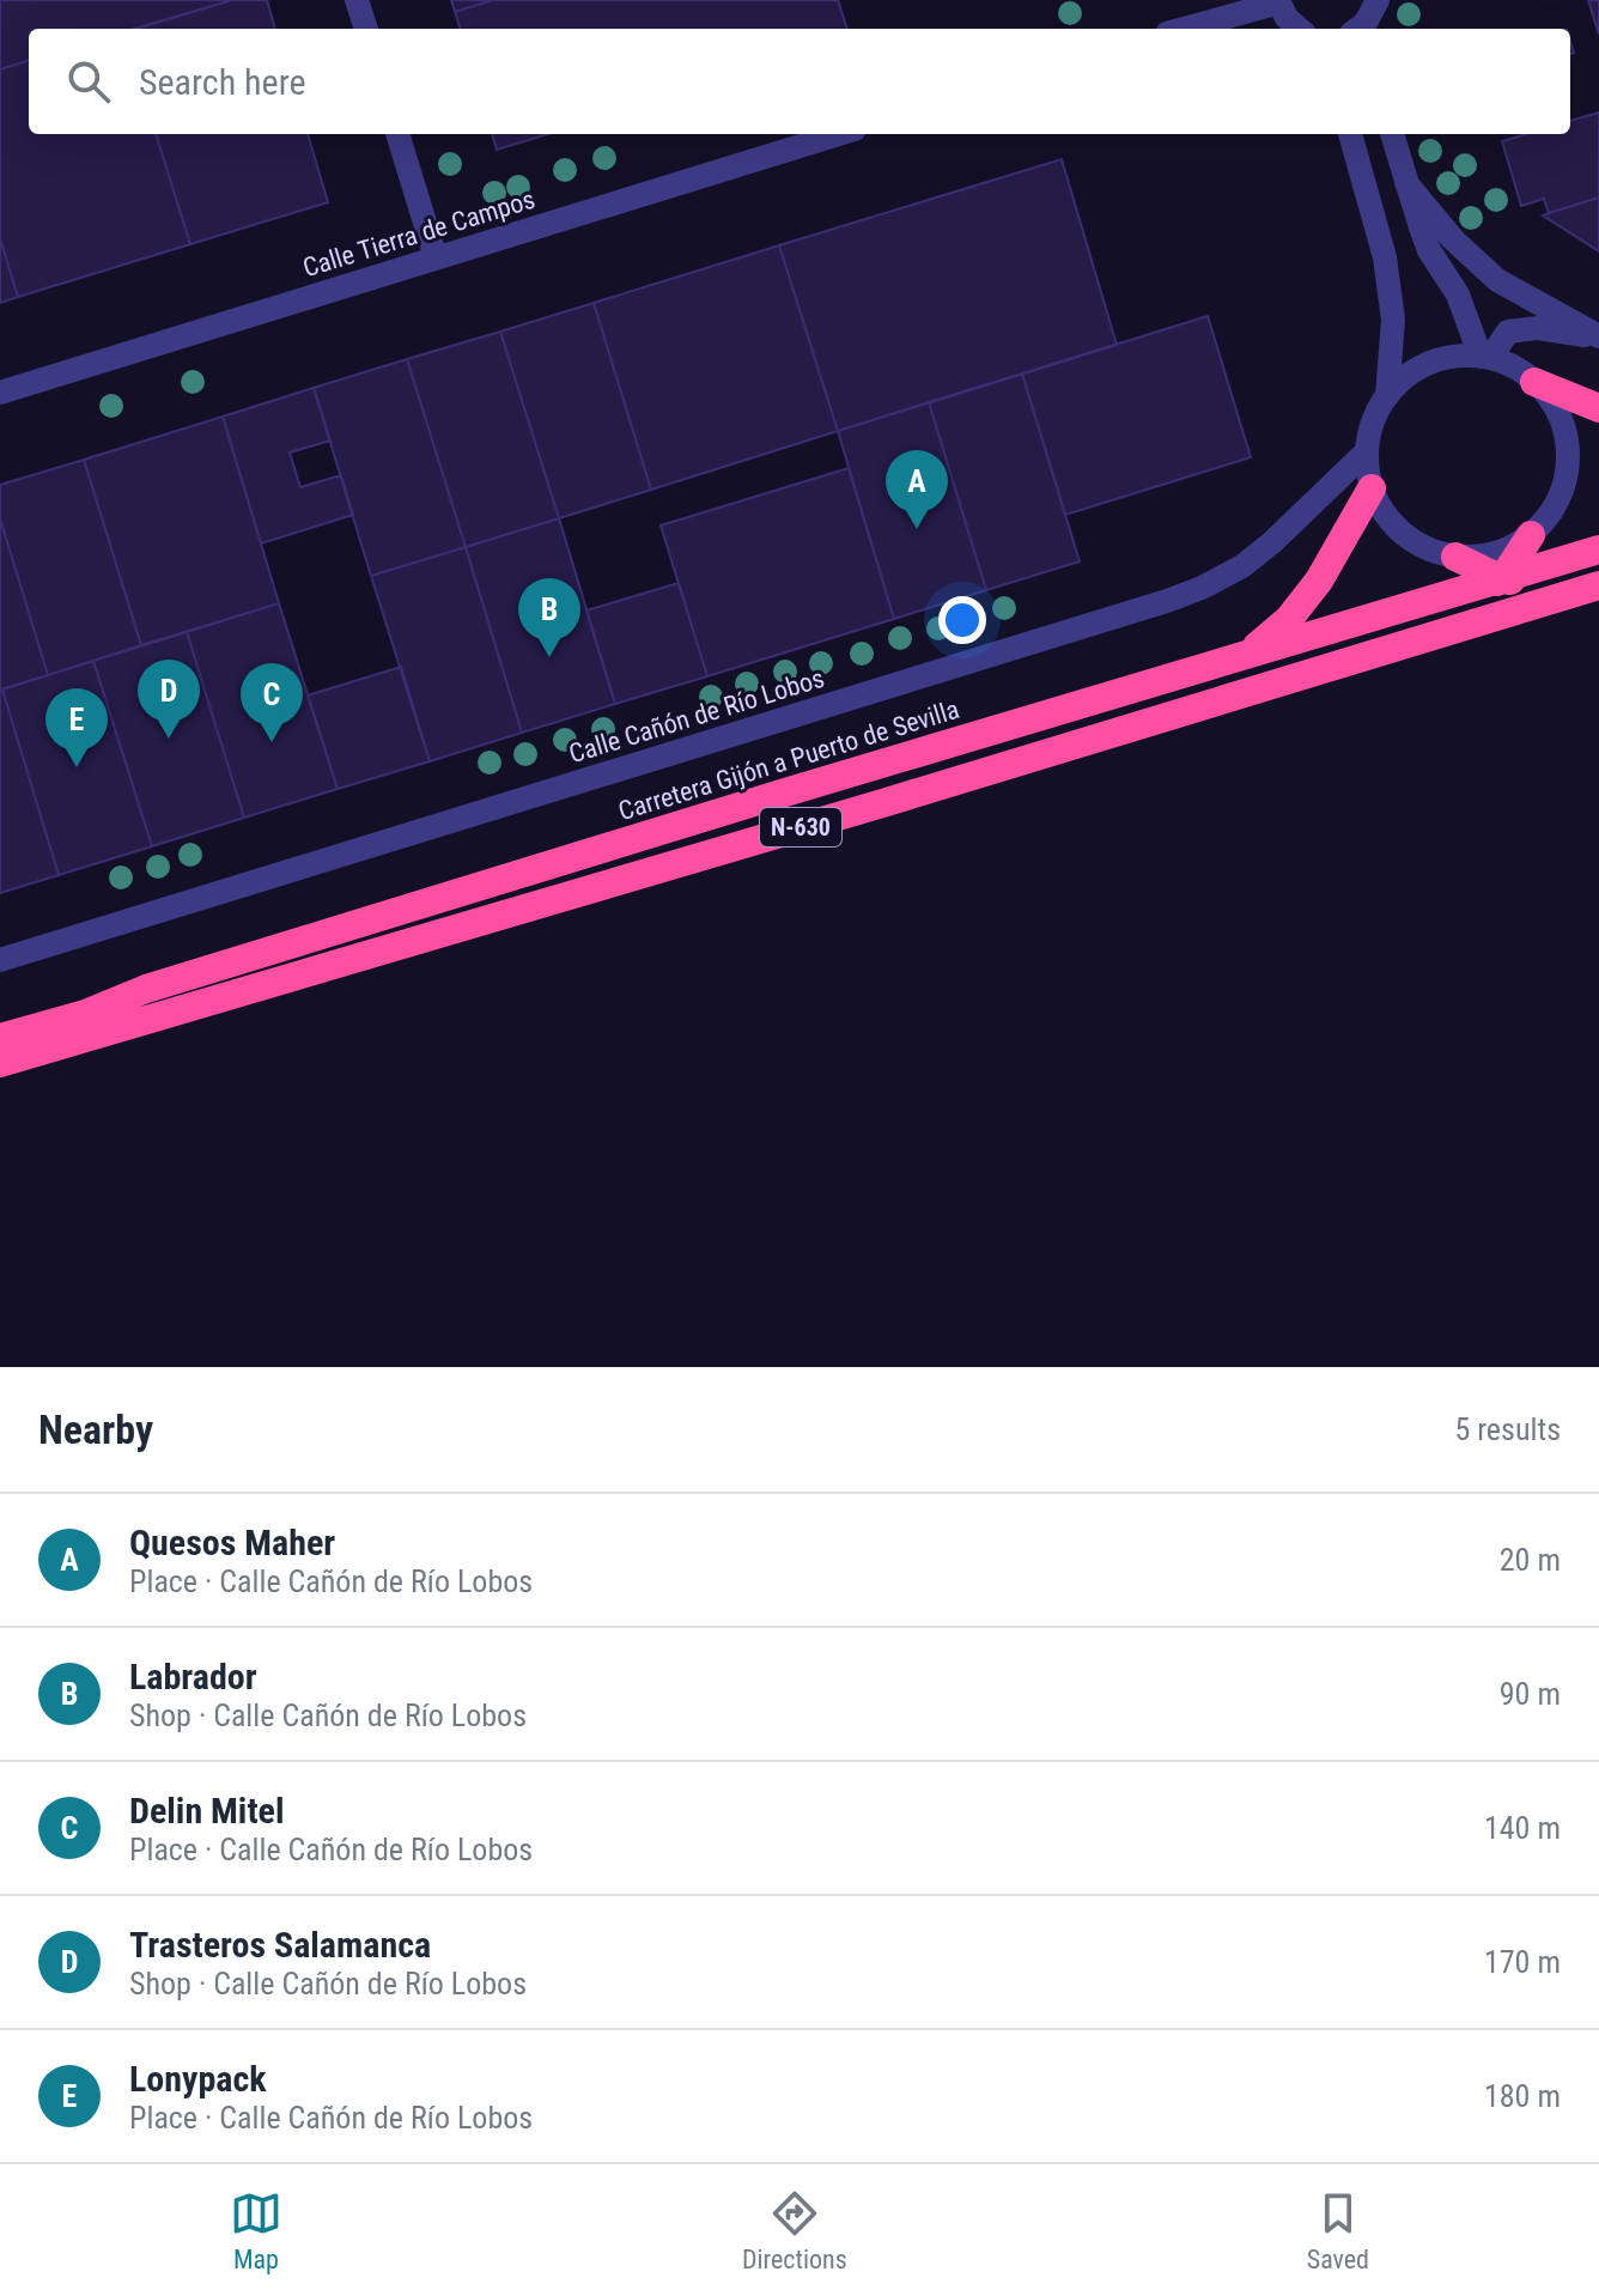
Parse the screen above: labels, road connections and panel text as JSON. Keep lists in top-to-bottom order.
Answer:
{
  "streets": {
    "highway": ["Carretera Gijón a Puerto de Sevilla", "N-630"],
    "street": ["Calle Tierra de Campos", "Calle Cañón de Río Lobos"]
  },
  "page": {
    "search": "Search here",
    "pins": [
      "A",
      "B",
      "D",
      "C",
      "E"
    ],
    "heading": ["Nearby", "5 results"],
    "list": [
      {
        "mark": "A",
        "name": "Quesos Maher",
        "note": "Place · Calle Cañón de Río Lobos",
        "value": "20 m"
      },
      {
        "mark": "B",
        "name": "Labrador",
        "note": "Shop · Calle Cañón de Río Lobos",
        "value": "90 m"
      },
      {
        "mark": "C",
        "name": "Delin Mitel",
        "note": "Place · Calle Cañón de Río Lobos",
        "value": "140 m"
      },
      {
        "mark": "D",
        "name": "Trasteros Salamanca",
        "note": "Shop · Calle Cañón de Río Lobos",
        "value": "170 m"
      },
      {
        "mark": "E",
        "name": "Lonypack",
        "note": "Place · Calle Cañón de Río Lobos",
        "value": "180 m"
      }
    ],
    "nav": ["Map", "Directions", "Saved"]
  }
}
